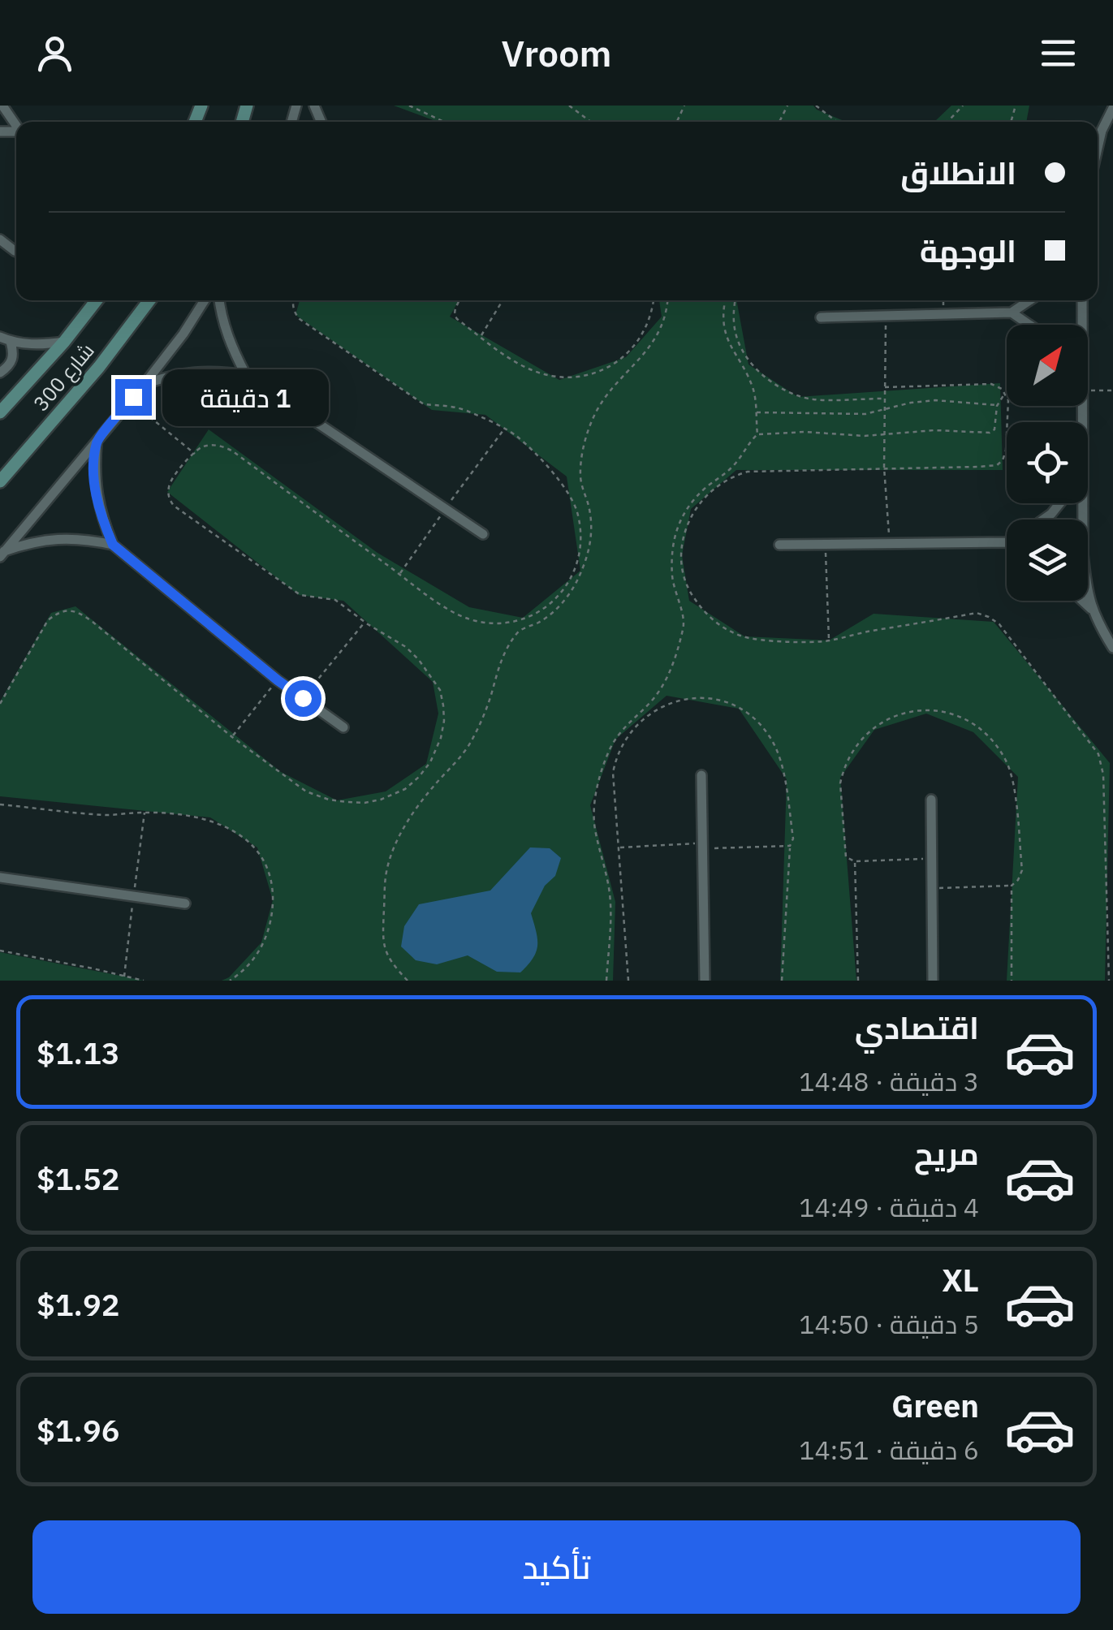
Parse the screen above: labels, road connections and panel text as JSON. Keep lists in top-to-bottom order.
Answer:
{
  "streets": {
    "street": ["شارع 300"]
  },
  "north": "top right",
  "page": {
    "header": "Vroom",
    "banner": ["الانطلاق", "الوجهة"],
    "bubble": "1 دقيقة",
    "list": [
      {
        "name": "اقتصادي",
        "note": "3 دقيقة · 14:48",
        "value": "$1.13"
      },
      {
        "name": "مريح",
        "note": "4 دقيقة · 14:49",
        "value": "$1.52"
      },
      {
        "name": "XL",
        "note": "5 دقيقة · 14:50",
        "value": "$1.92"
      },
      {
        "name": "Green",
        "note": "6 دقيقة · 14:51",
        "value": "$1.96"
      }
    ],
    "buttons": "تأكيد"
  }
}
